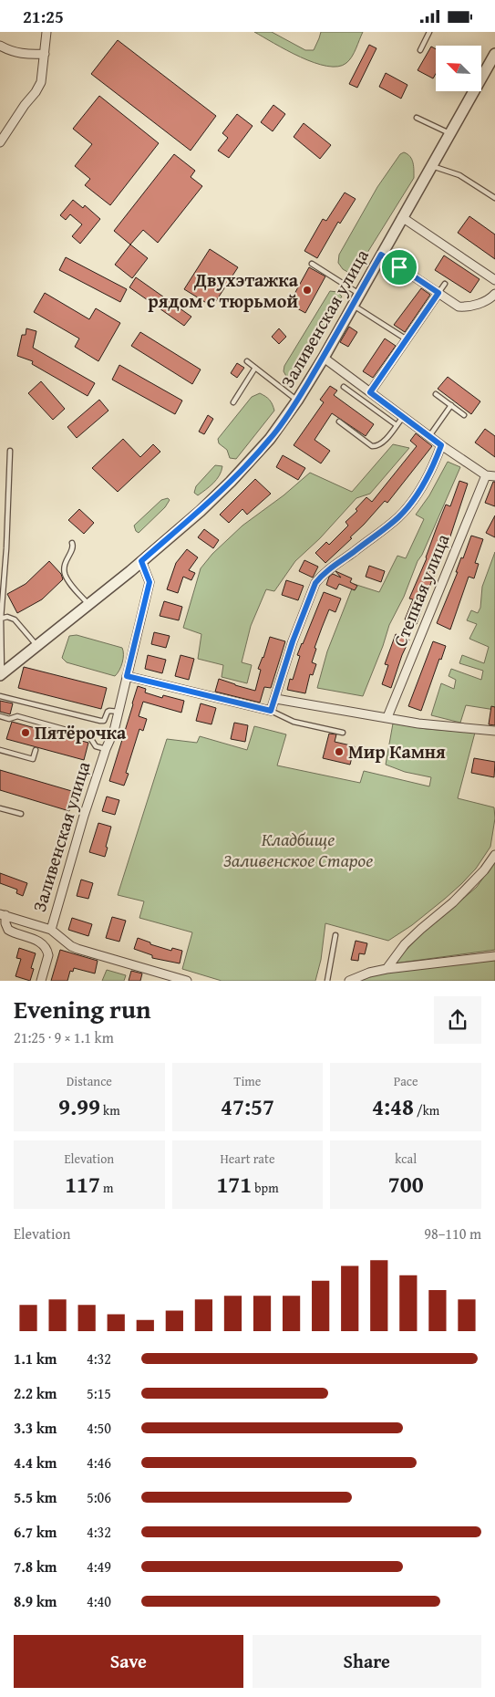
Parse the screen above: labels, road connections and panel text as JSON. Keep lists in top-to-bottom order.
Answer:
{
  "streets": {
    "street": ["Заливенская улица", "Степная улица"]
  },
  "parks": ["Кладбище Заливенское Старое"],
  "places": ["Двухэтажка рядом с тюрьмой", "Пятёрочка", "Мир Камня"],
  "north": "top left",
  "page": {
    "status": "21:25",
    "heading": ["Evening run", "21:25 · 9 × 1.1 km"],
    "stats": [
      ["Distance", "9.99 km"],
      ["Time", "47:57"],
      ["Pace", "4:48 /km"],
      ["Elevation", "117 m"],
      ["Heart rate", "171 bpm"],
      ["kcal", "700"]
    ],
    "chart": ["Elevation", "98–110 m"],
    "list": [
      {
        "name": "1.1 km",
        "note": "4:32"
      },
      {
        "name": "2.2 km",
        "note": "5:15"
      },
      {
        "name": "3.3 km",
        "note": "4:50"
      },
      {
        "name": "4.4 km",
        "note": "4:46"
      },
      {
        "name": "5.5 km",
        "note": "5:06"
      },
      {
        "name": "6.7 km",
        "note": "4:32"
      },
      {
        "name": "7.8 km",
        "note": "4:49"
      },
      {
        "name": "8.9 km",
        "note": "4:40"
      }
    ],
    "buttons": ["Save", "Share"]
  }
}
